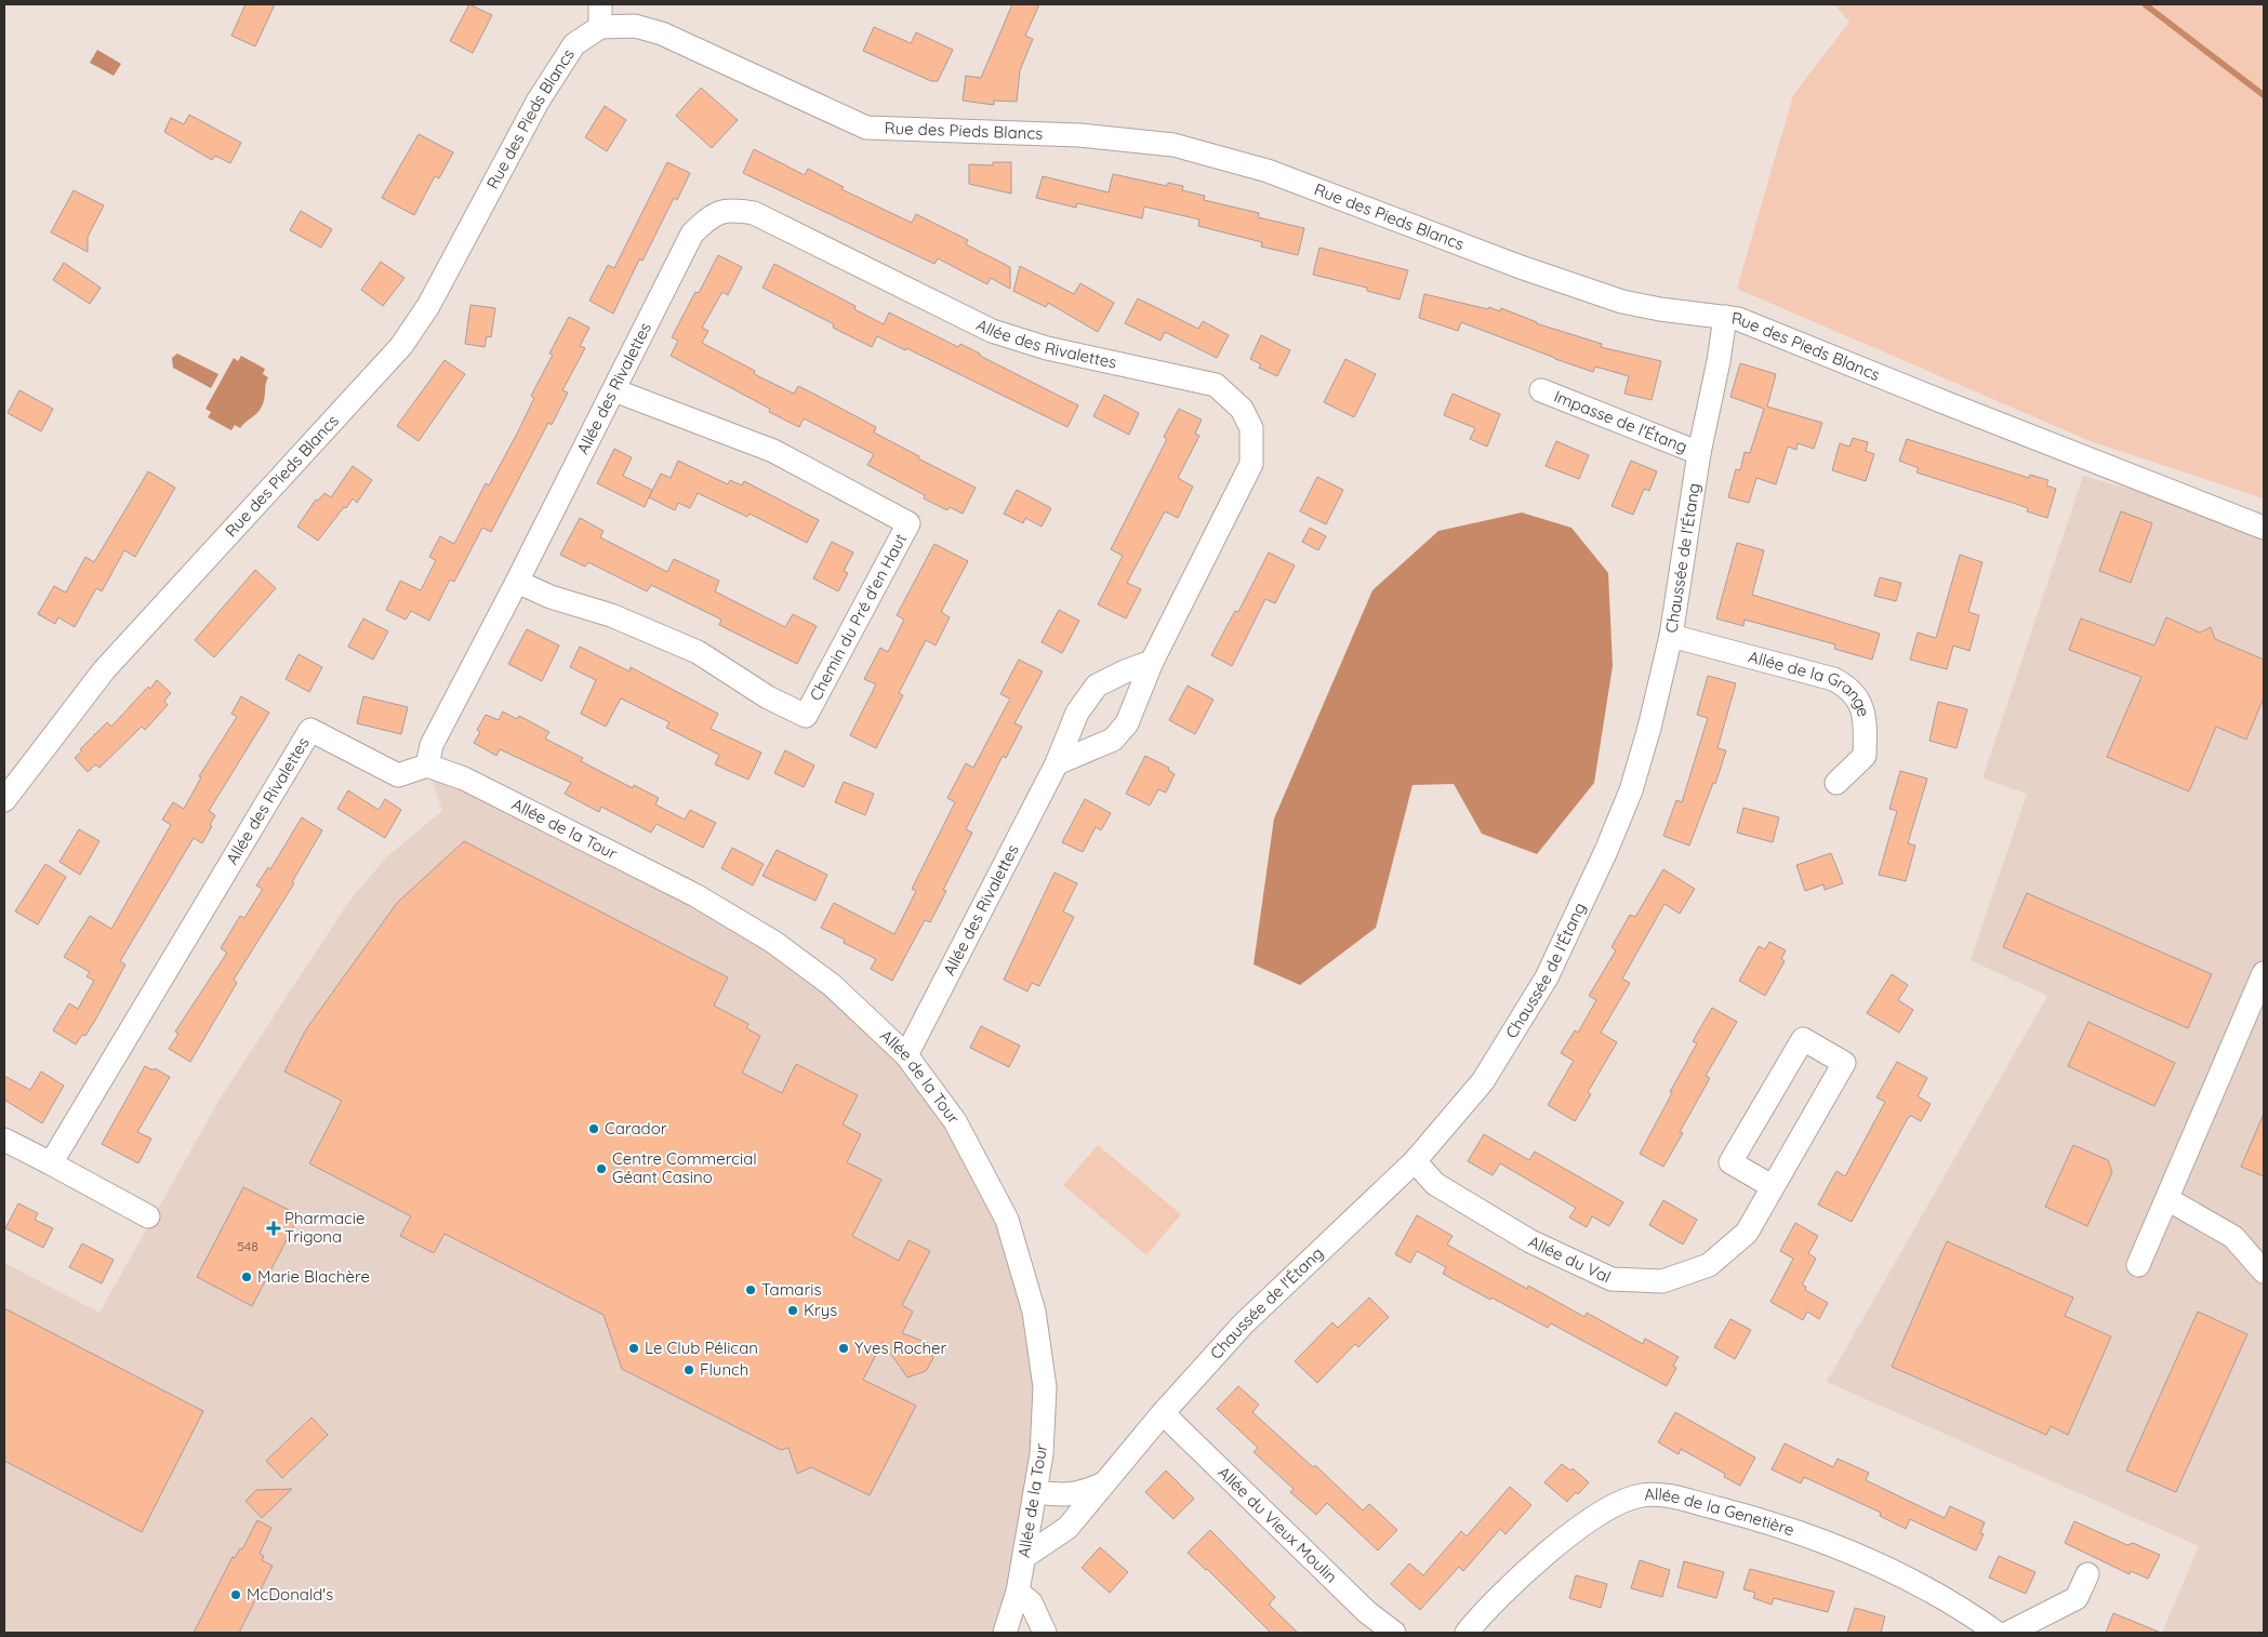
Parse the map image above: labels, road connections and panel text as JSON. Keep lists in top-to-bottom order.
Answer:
{
  "streets": {
    "street": [
      "Rue des Pieds Blancs",
      "Allée des Rivalettes",
      "Impasse de l'Étang",
      "Chaussée de l'Étang",
      "Chemin du Pré d'en Haut",
      "Allée de la Grange",
      "Allée de la Tour",
      "Allée du Val",
      "Allée de la Genetière",
      "Allée du Vieux Moulin"
    ]
  },
  "crossings": [
    ["Rue des Pieds Blancs", "Chaussée de l'Étang"],
    ["Allée des Rivalettes", "Chemin du Pré d'en Haut"],
    ["Allée des Rivalettes", "Allée de la Tour"],
    ["Impasse de l'Étang", "Chaussée de l'Étang"],
    ["Chaussée de l'Étang", "Allée de la Grange"],
    ["Chaussée de l'Étang", "Allée de la Tour"],
    ["Chaussée de l'Étang", "Allée du Val"],
    ["Chaussée de l'Étang", "Allée du Vieux Moulin"]
  ],
  "places": {
    "other": [
      "Carador",
      "Centre Commercial Géant Casino",
      "Marie Blachère",
      "Tamaris",
      "Krys",
      "Le Club Pélican",
      "Yves Rocher",
      "Flunch",
      "McDonald's"
    ],
    "health": ["Pharmacie Trigona"]
  },
  "house_numbers": ["548"]
}
